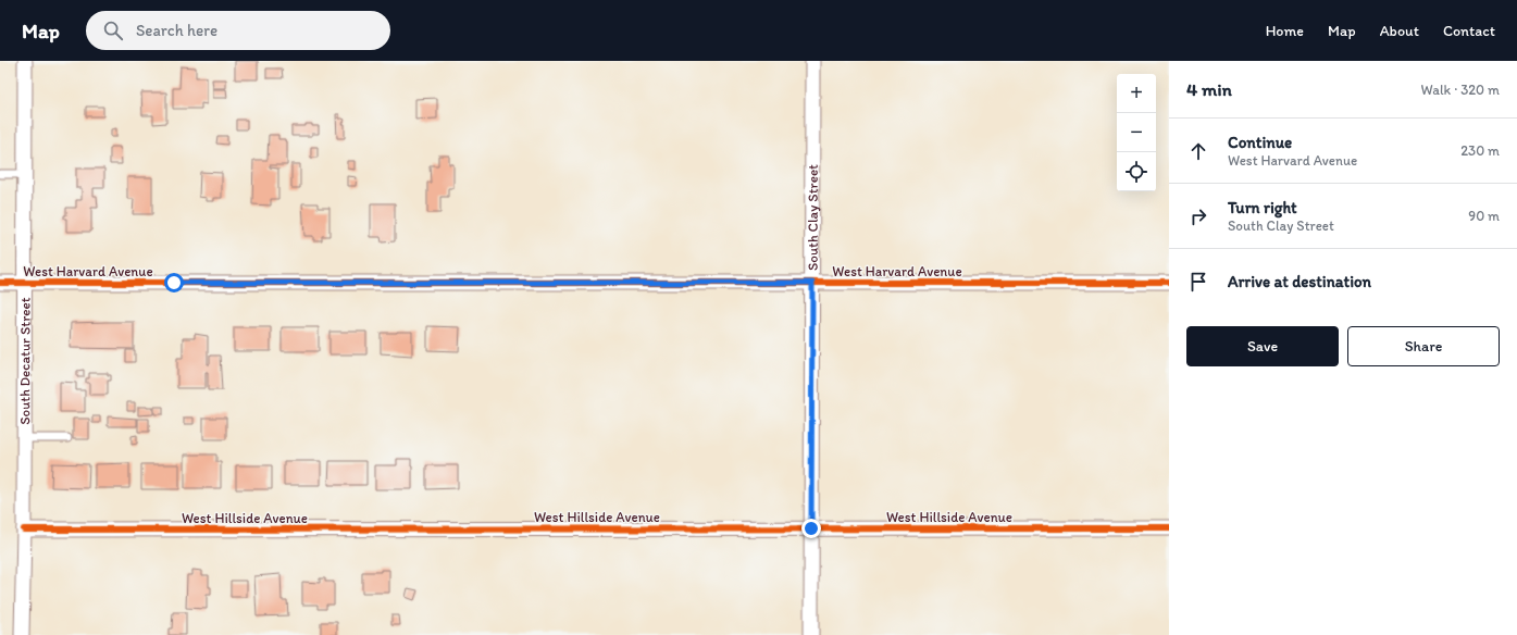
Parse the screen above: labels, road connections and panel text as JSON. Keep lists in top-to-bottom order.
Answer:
{
  "streets": {
    "street": [
      "South Clay Street",
      "West Harvard Avenue",
      "South Decatur Street",
      "West Hillside Avenue"
    ]
  },
  "crossings": [
    ["South Clay Street", "West Harvard Avenue"],
    ["South Clay Street", "West Hillside Avenue"],
    ["West Harvard Avenue", "South Decatur Street"],
    ["South Decatur Street", "West Hillside Avenue"]
  ],
  "page": {
    "header": "Map",
    "search": "Search here",
    "nav": [
      "Home",
      "Map",
      "About",
      "Contact"
    ],
    "heading": ["4 min", "Walk · 320 m"],
    "map_buttons": ["+", "−"],
    "list": [
      ["Continue", "West Harvard Avenue", "230 m"],
      ["Turn right", "South Clay Street", "90 m"],
      "Arrive at destination"
    ],
    "buttons": ["Save", "Share"]
  }
}
